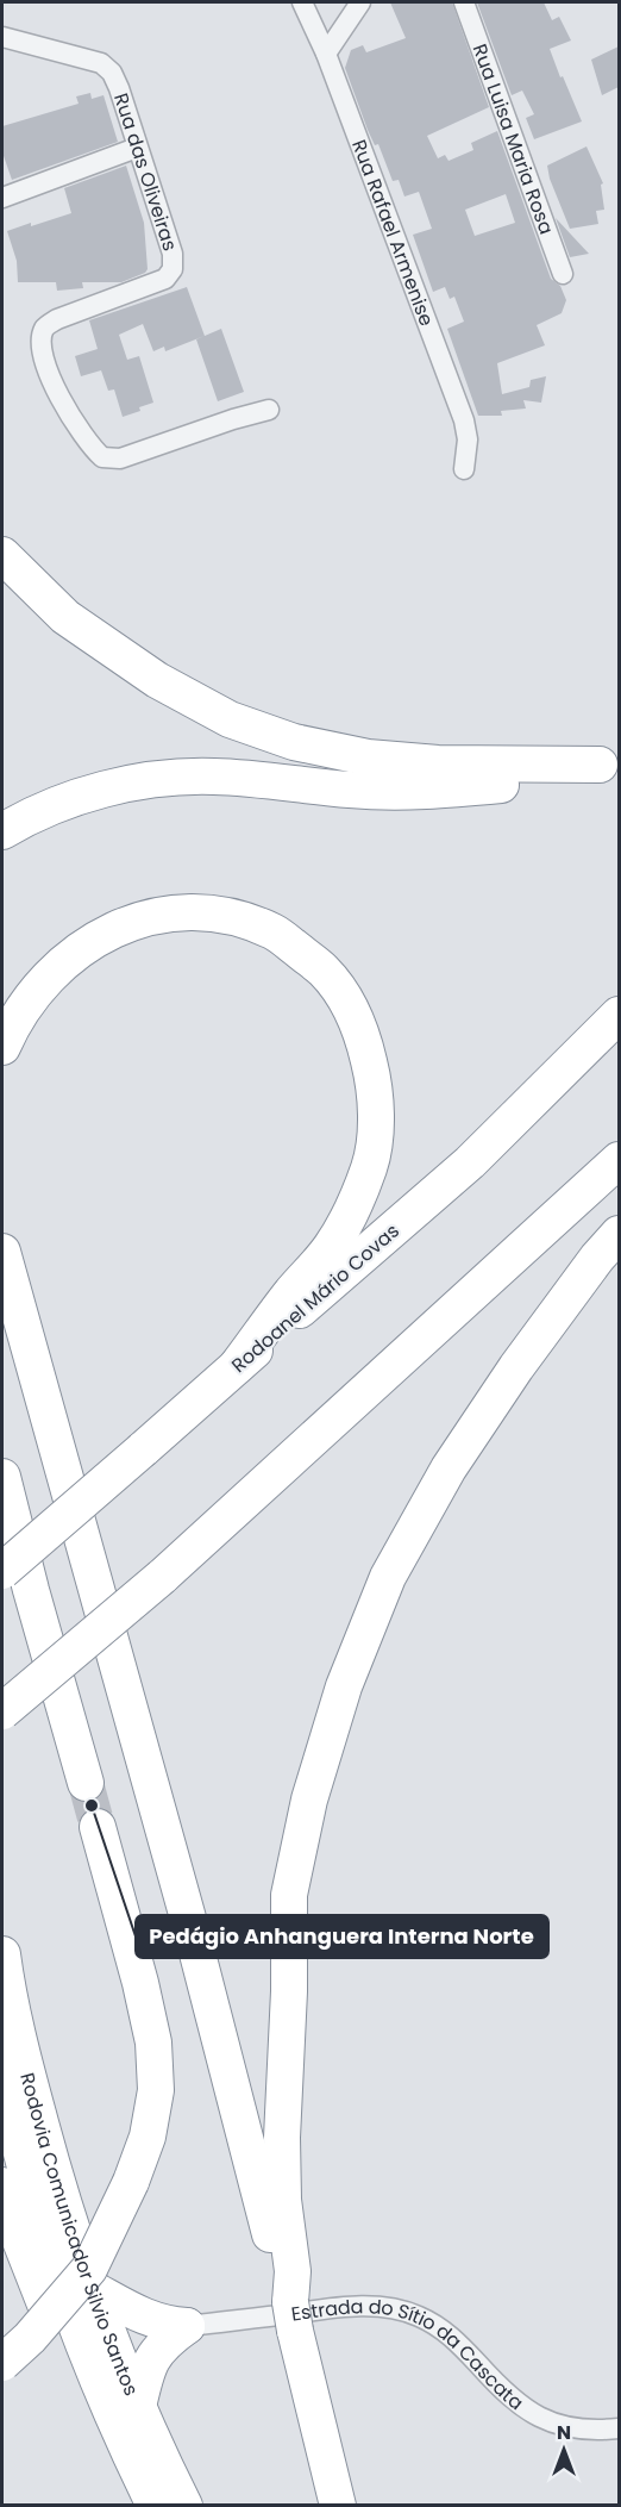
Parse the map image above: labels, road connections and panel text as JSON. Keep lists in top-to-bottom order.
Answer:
{
  "streets": {
    "highway": ["Rodoanel Mário Covas", "Rodovia Comunicador Silvio Santos"],
    "street": [
      "Rua Luisa Maria Rosa",
      "Rua das Oliveiras",
      "Rua Rafael Armenise",
      "Estrada do Sítio da Cascata"
    ]
  },
  "places": ["Pedágio Anhanguera Interna Norte"],
  "north": "top"
}
